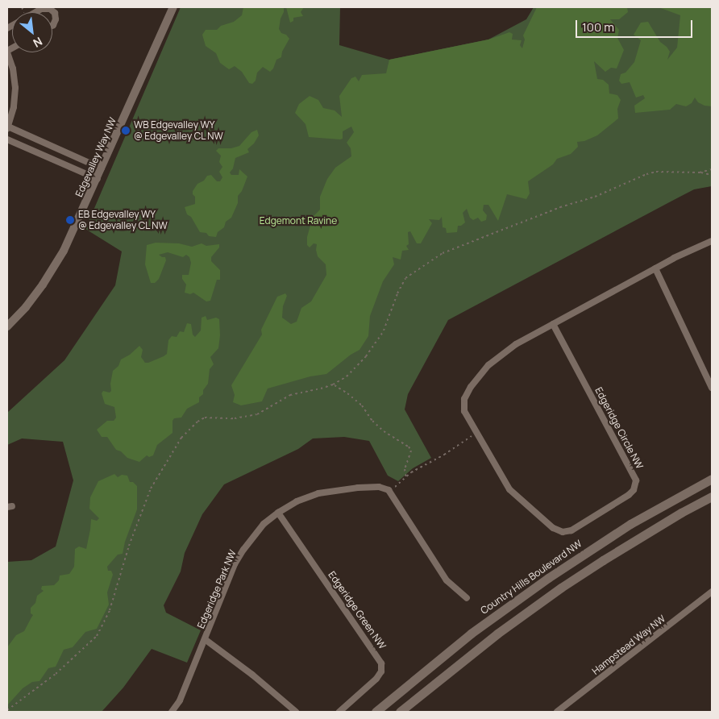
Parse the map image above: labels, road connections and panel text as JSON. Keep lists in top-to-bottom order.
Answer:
{
  "streets": {
    "main road": ["Country Hills Boulevard NW"],
    "street": [
      "Edgevalley Way NW",
      "Edgeridge Circle NW",
      "Edgeridge Park NW",
      "Edgeridge Green NW",
      "Hampstead Way NW"
    ]
  },
  "crossings": [
    ["Edgeridge Park NW", "Edgeridge Green NW"]
  ],
  "parks": ["Edgemont Ravine"],
  "places": ["WB Edgevalley WY @ Edgevalley CL NW", "EB Edgevalley WY @ Edgevalley CL NW"],
  "scale_bar": "100 m",
  "north": "bottom right"
}
